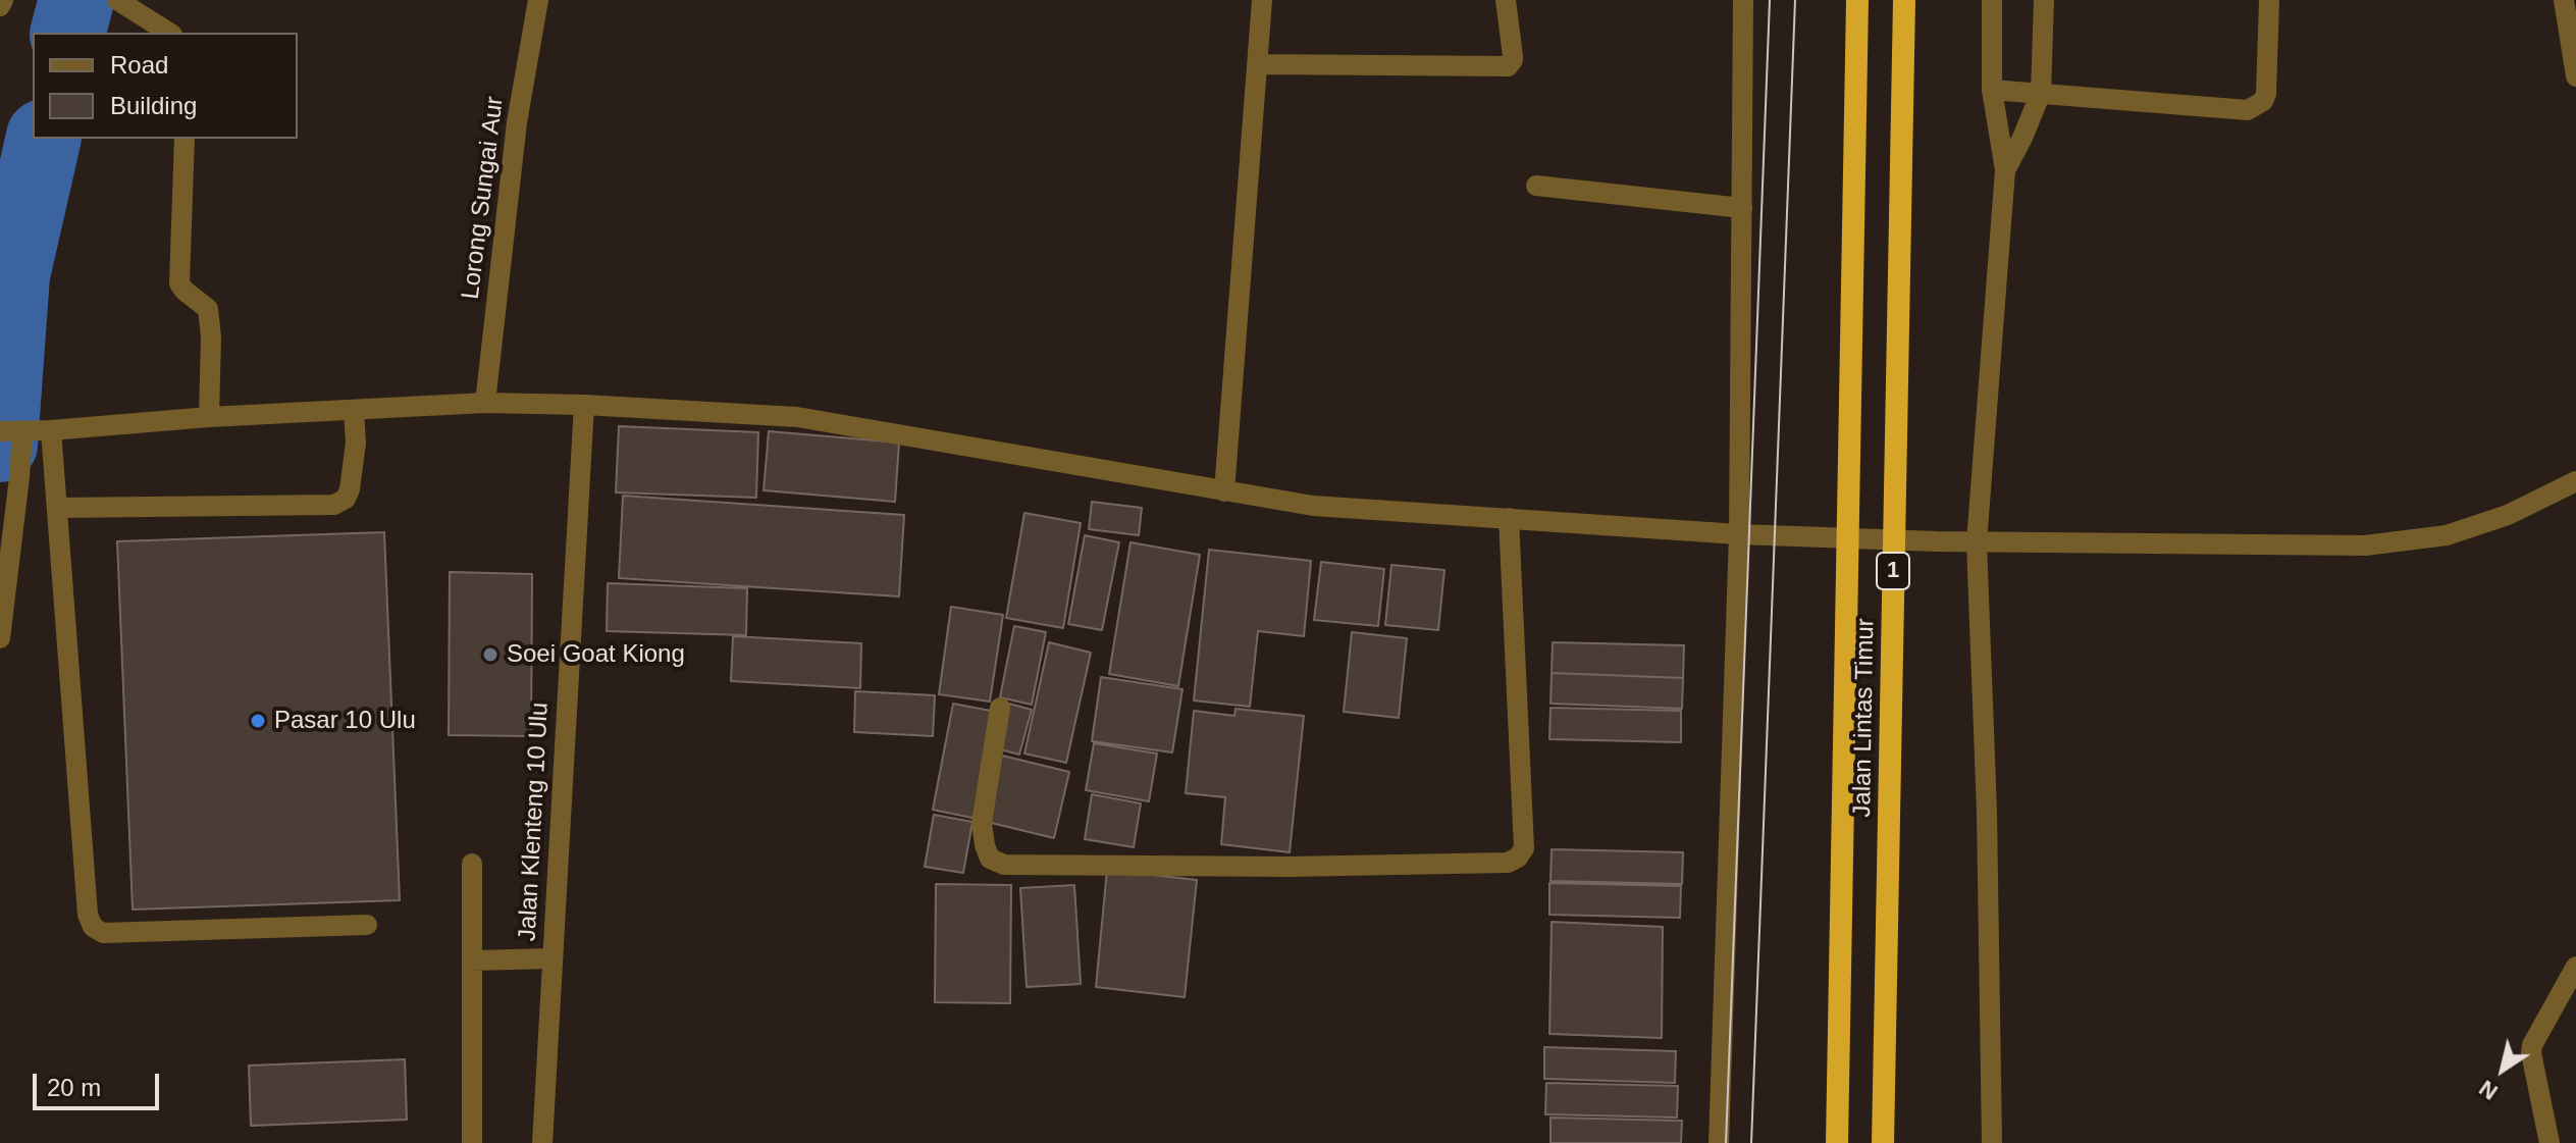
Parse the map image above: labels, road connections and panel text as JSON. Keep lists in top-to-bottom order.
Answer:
{
  "streets": {
    "highway": ["1", "Jalan Lintas Timur"],
    "street": ["Lorong Sungai Aur", "Jalan Klenteng 10 Ulu"]
  },
  "places": ["Soei Goat Kiong", "Pasar 10 Ulu"],
  "legend": ["Road", "Building"],
  "scale_bar": "20 m",
  "north": "bottom left"
}
